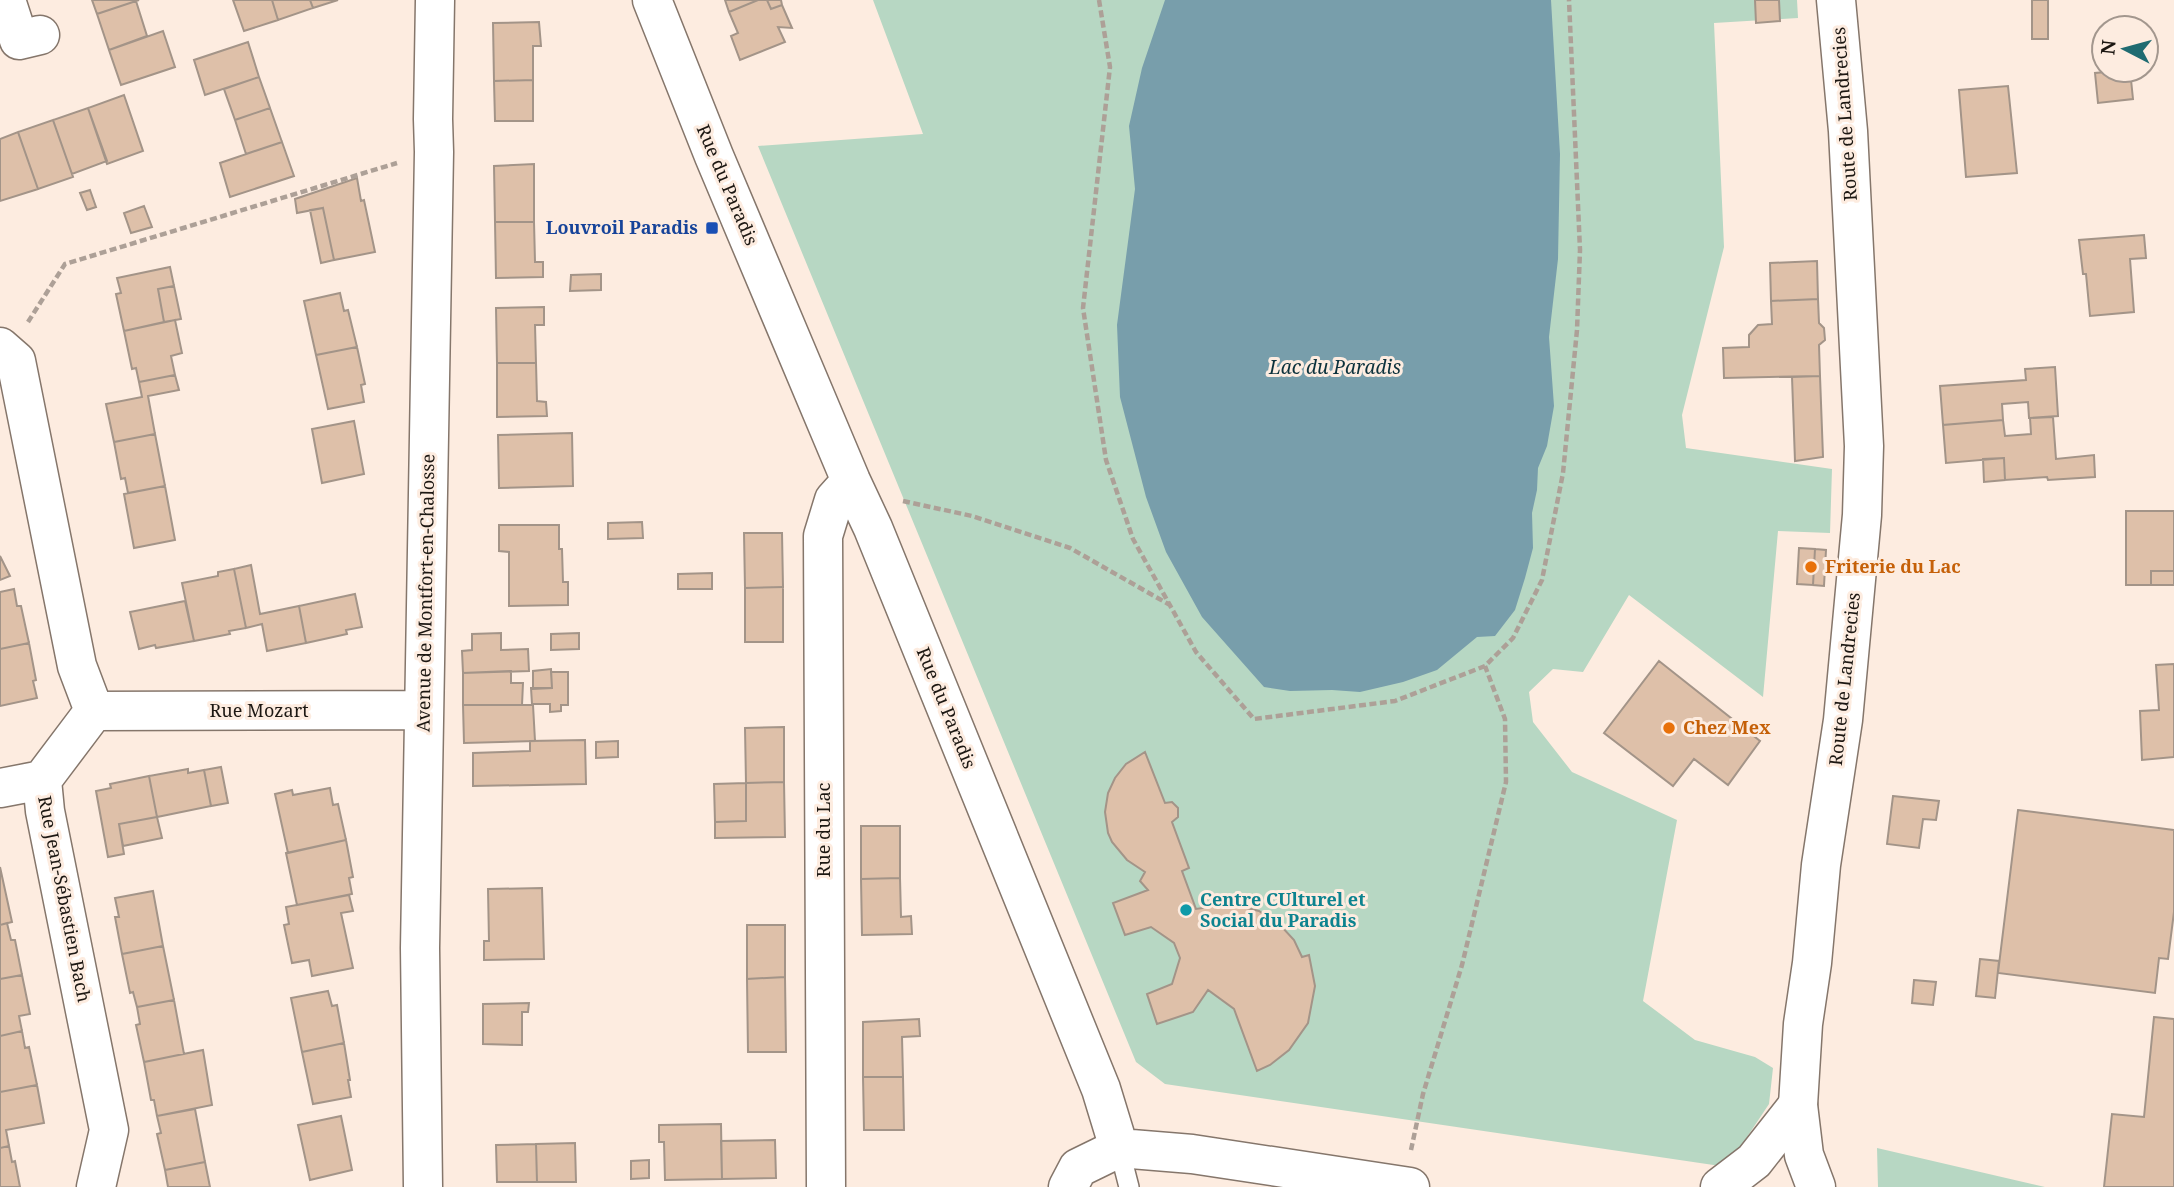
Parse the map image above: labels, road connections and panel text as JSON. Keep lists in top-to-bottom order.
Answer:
{
  "streets": {
    "street": [
      "Route de Landrecies",
      "Rue du Paradis",
      "Avenue de Montfort-en-Chalosse",
      "Rue Mozart",
      "Rue du Lac",
      "Rue Jean-Sébastien Bach"
    ]
  },
  "crossings": [
    ["Rue du Paradis", "Rue du Lac"],
    ["Avenue de Montfort-en-Chalosse", "Rue Mozart"],
    ["Rue Mozart", "Rue Jean-Sébastien Bach"]
  ],
  "water": ["Lac du Paradis"],
  "places": {
    "transit": ["Louvroil Paradis"],
    "other": ["Friterie du Lac", "Chez Mex", "Centre CUlturel et Social du Paradis"]
  },
  "north": "left"
}
